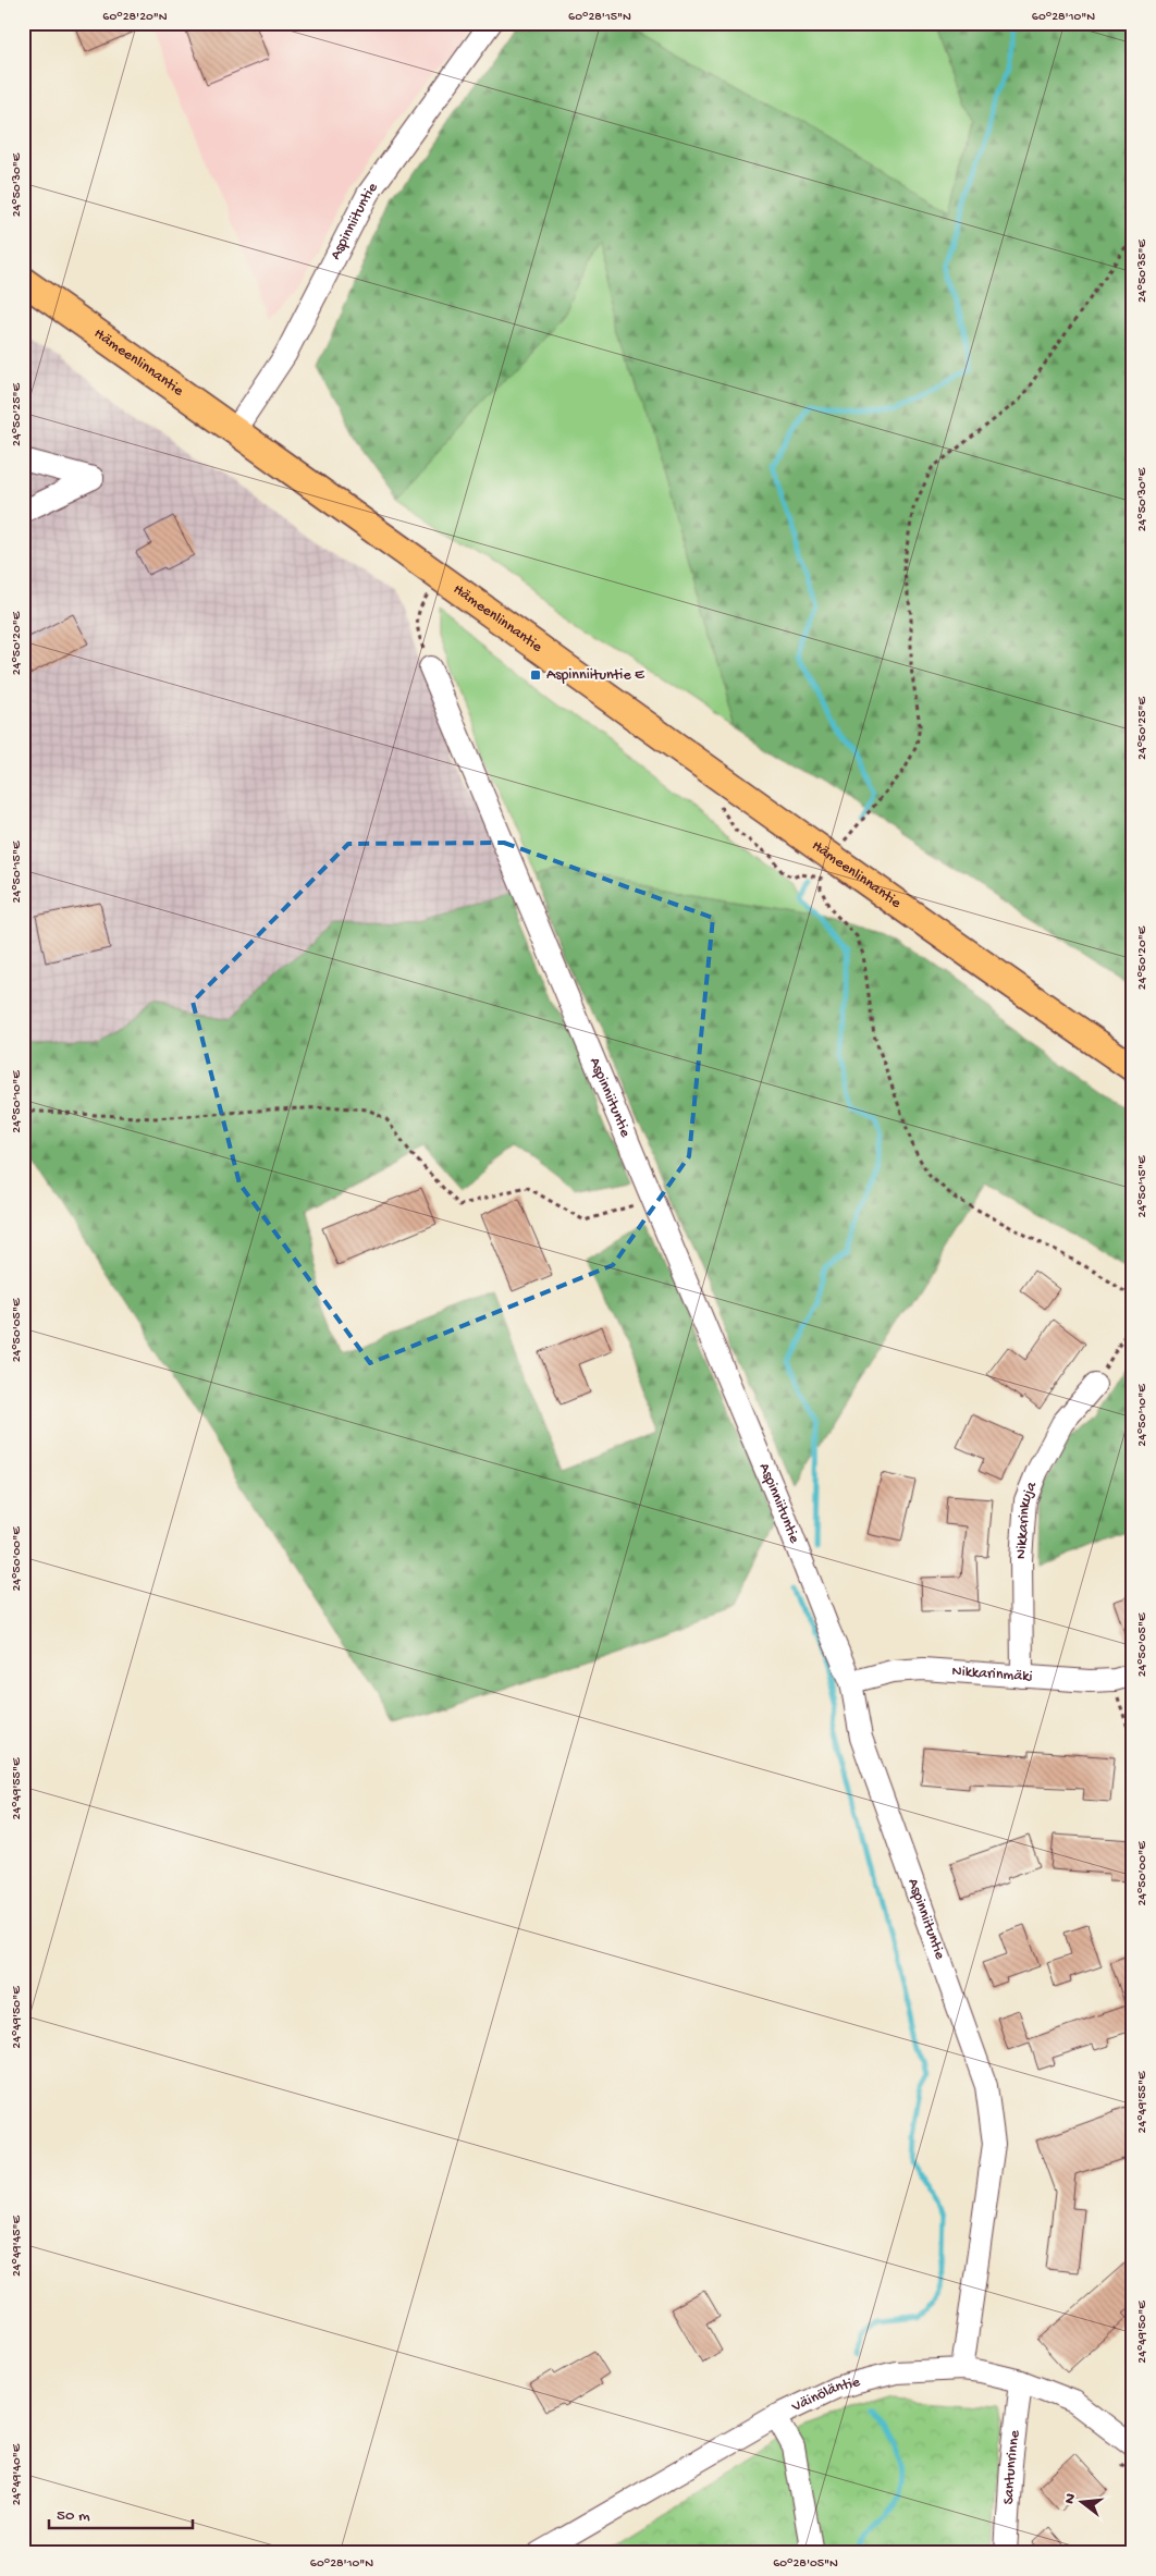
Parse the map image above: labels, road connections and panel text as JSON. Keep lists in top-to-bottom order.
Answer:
{
  "streets": {
    "main road": ["Hämeenlinnantie"],
    "street": [
      "Aspinniituntie",
      "Nikkarinkuja",
      "Nikkarinmäki",
      "Väinöläntie",
      "Santunrinne"
    ]
  },
  "crossings": [
    ["Aspinniituntie", "Hämeenlinnantie"],
    ["Aspinniituntie", "Nikkarinmäki"],
    ["Aspinniituntie", "Väinöläntie"],
    ["Nikkarinkuja", "Nikkarinmäki"],
    ["Väinöläntie", "Santunrinne"]
  ],
  "places": {
    "transit": ["Aspinniituntie E"]
  },
  "scale_bar": "50 m",
  "north": "left",
  "coordinates": [
    "60°28'20\"N",
    "60°28'15\"N",
    "60°28'10\"N",
    "24°50'30\"E",
    "24°50'35\"E",
    "24°50'25\"E",
    "24°50'20\"E",
    "24°50'15\"E",
    "24°50'10\"E",
    "24°50'05\"E",
    "24°50'00\"E",
    "24°49'55\"E",
    "24°49'50\"E",
    "24°49'45\"E",
    "24°49'40\"E",
    "60°28'05\"N"
  ]
}
